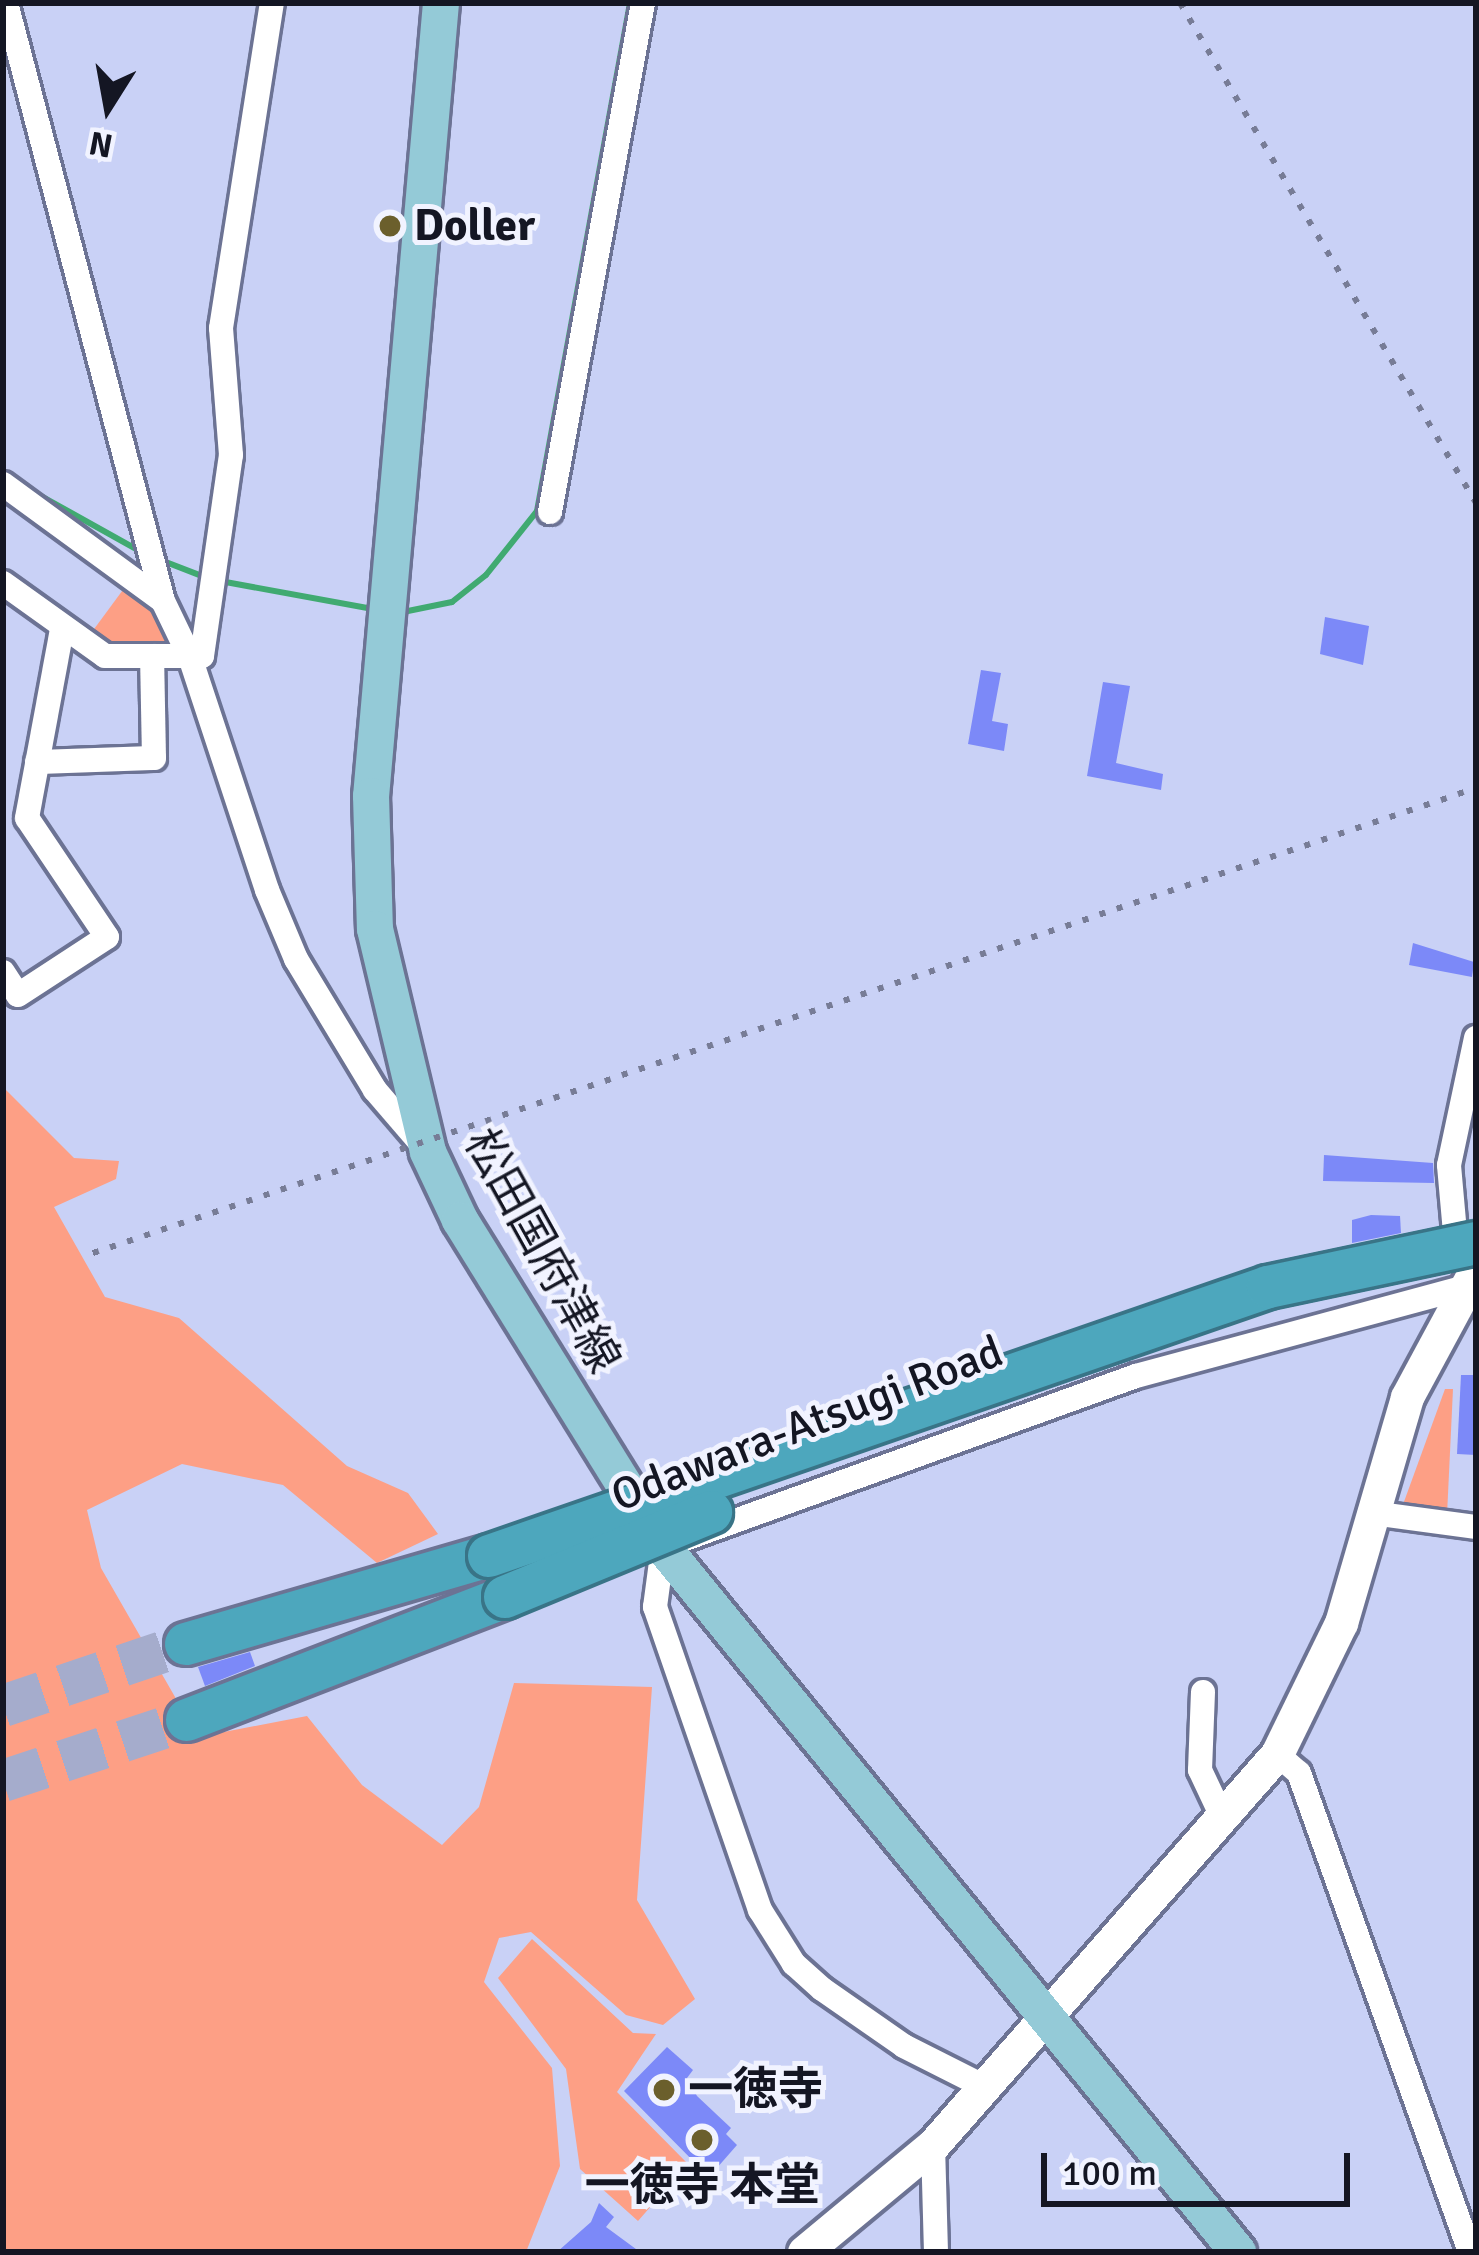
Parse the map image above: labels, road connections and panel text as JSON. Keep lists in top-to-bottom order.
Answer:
{
  "streets": {
    "highway": ["Odawara-Atsugi Road"],
    "main road": ["松田国府津線"]
  },
  "places": ["Doller", "一徳寺", "一徳寺 本堂"],
  "scale_bar": "100 m",
  "north": "bottom"
}
